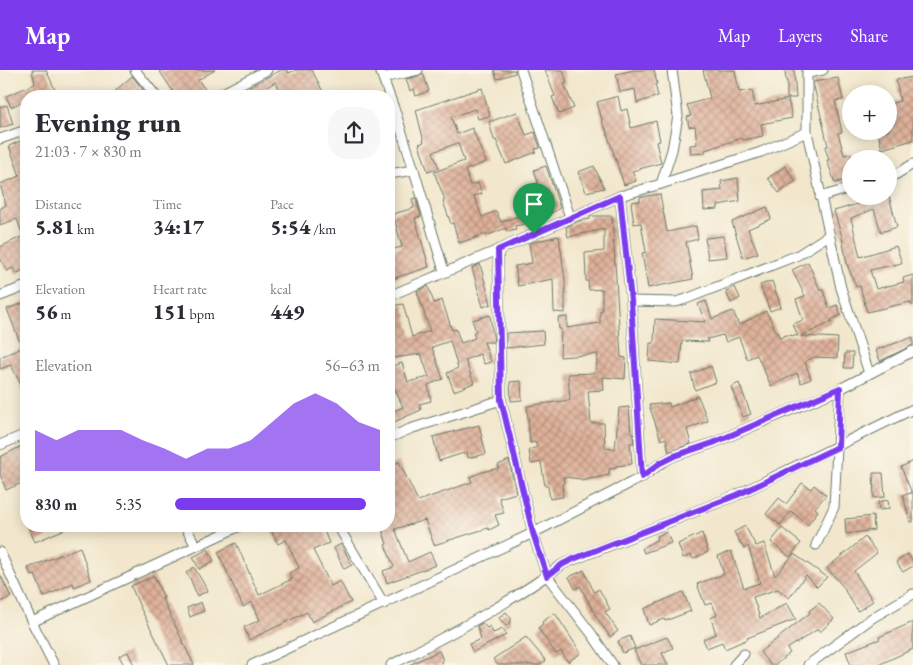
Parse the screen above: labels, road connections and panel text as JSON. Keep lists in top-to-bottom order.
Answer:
{
  "page": {
    "header": "Map",
    "nav": ["Map", "Layers", "Share"],
    "map_buttons": ["+", "−"],
    "heading": ["Evening run", "21:03 · 7 × 830 m"],
    "stats": [
      ["Distance", "5.81 km"],
      ["Time", "34:17"],
      ["Pace", "5:54 /km"],
      ["Elevation", "56 m"],
      ["Heart rate", "151 bpm"],
      ["kcal", "449"]
    ],
    "chart": ["Elevation", "56–63 m"],
    "list": [
      {
        "name": "830 m",
        "note": "5:35"
      }
    ]
  }
}
